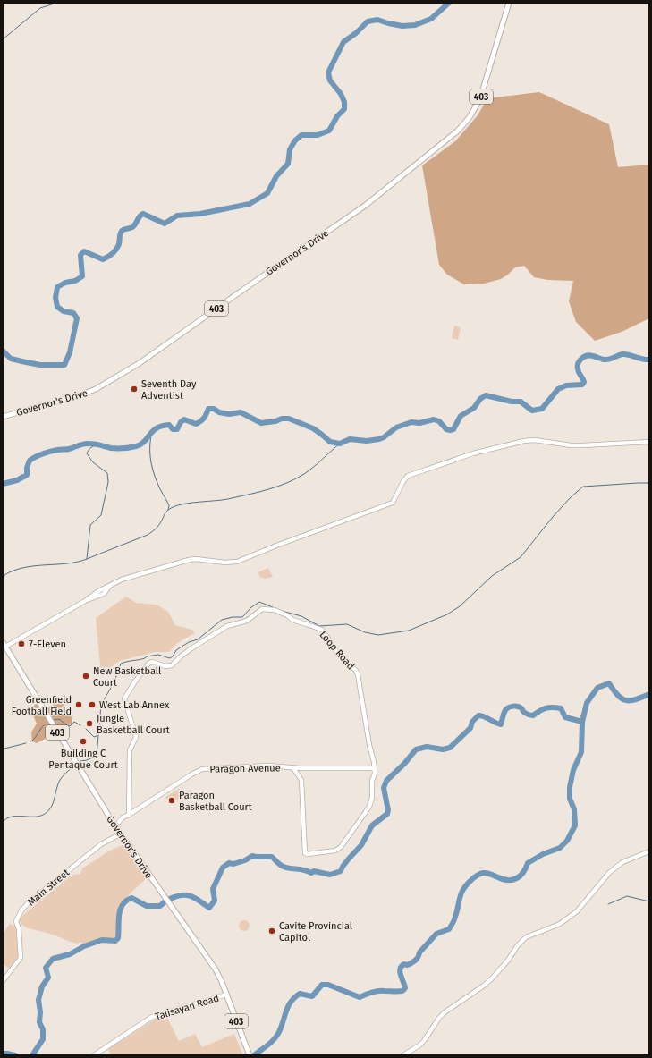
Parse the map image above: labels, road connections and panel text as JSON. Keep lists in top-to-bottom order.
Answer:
{
  "streets": {
    "main road": ["403", "Governor's Drive"],
    "street": [
      "Loop Road",
      "Paragon Avenue",
      "Main Street",
      "Talisayan Road"
    ]
  },
  "crossings": [
    ["Governor's Drive", "Talisayan Road"],
    ["Loop Road", "Paragon Avenue"]
  ],
  "places": [
    "Seventh Day Adventist",
    "7-Eleven",
    "New Basketball Court",
    "Greenfield Football Field",
    "West Lab Annex",
    "Jungle Basketball Court",
    "Building C Pentaque Court",
    "Paragon Basketball Court",
    "Cavite Provincial Capitol"
  ]
}
